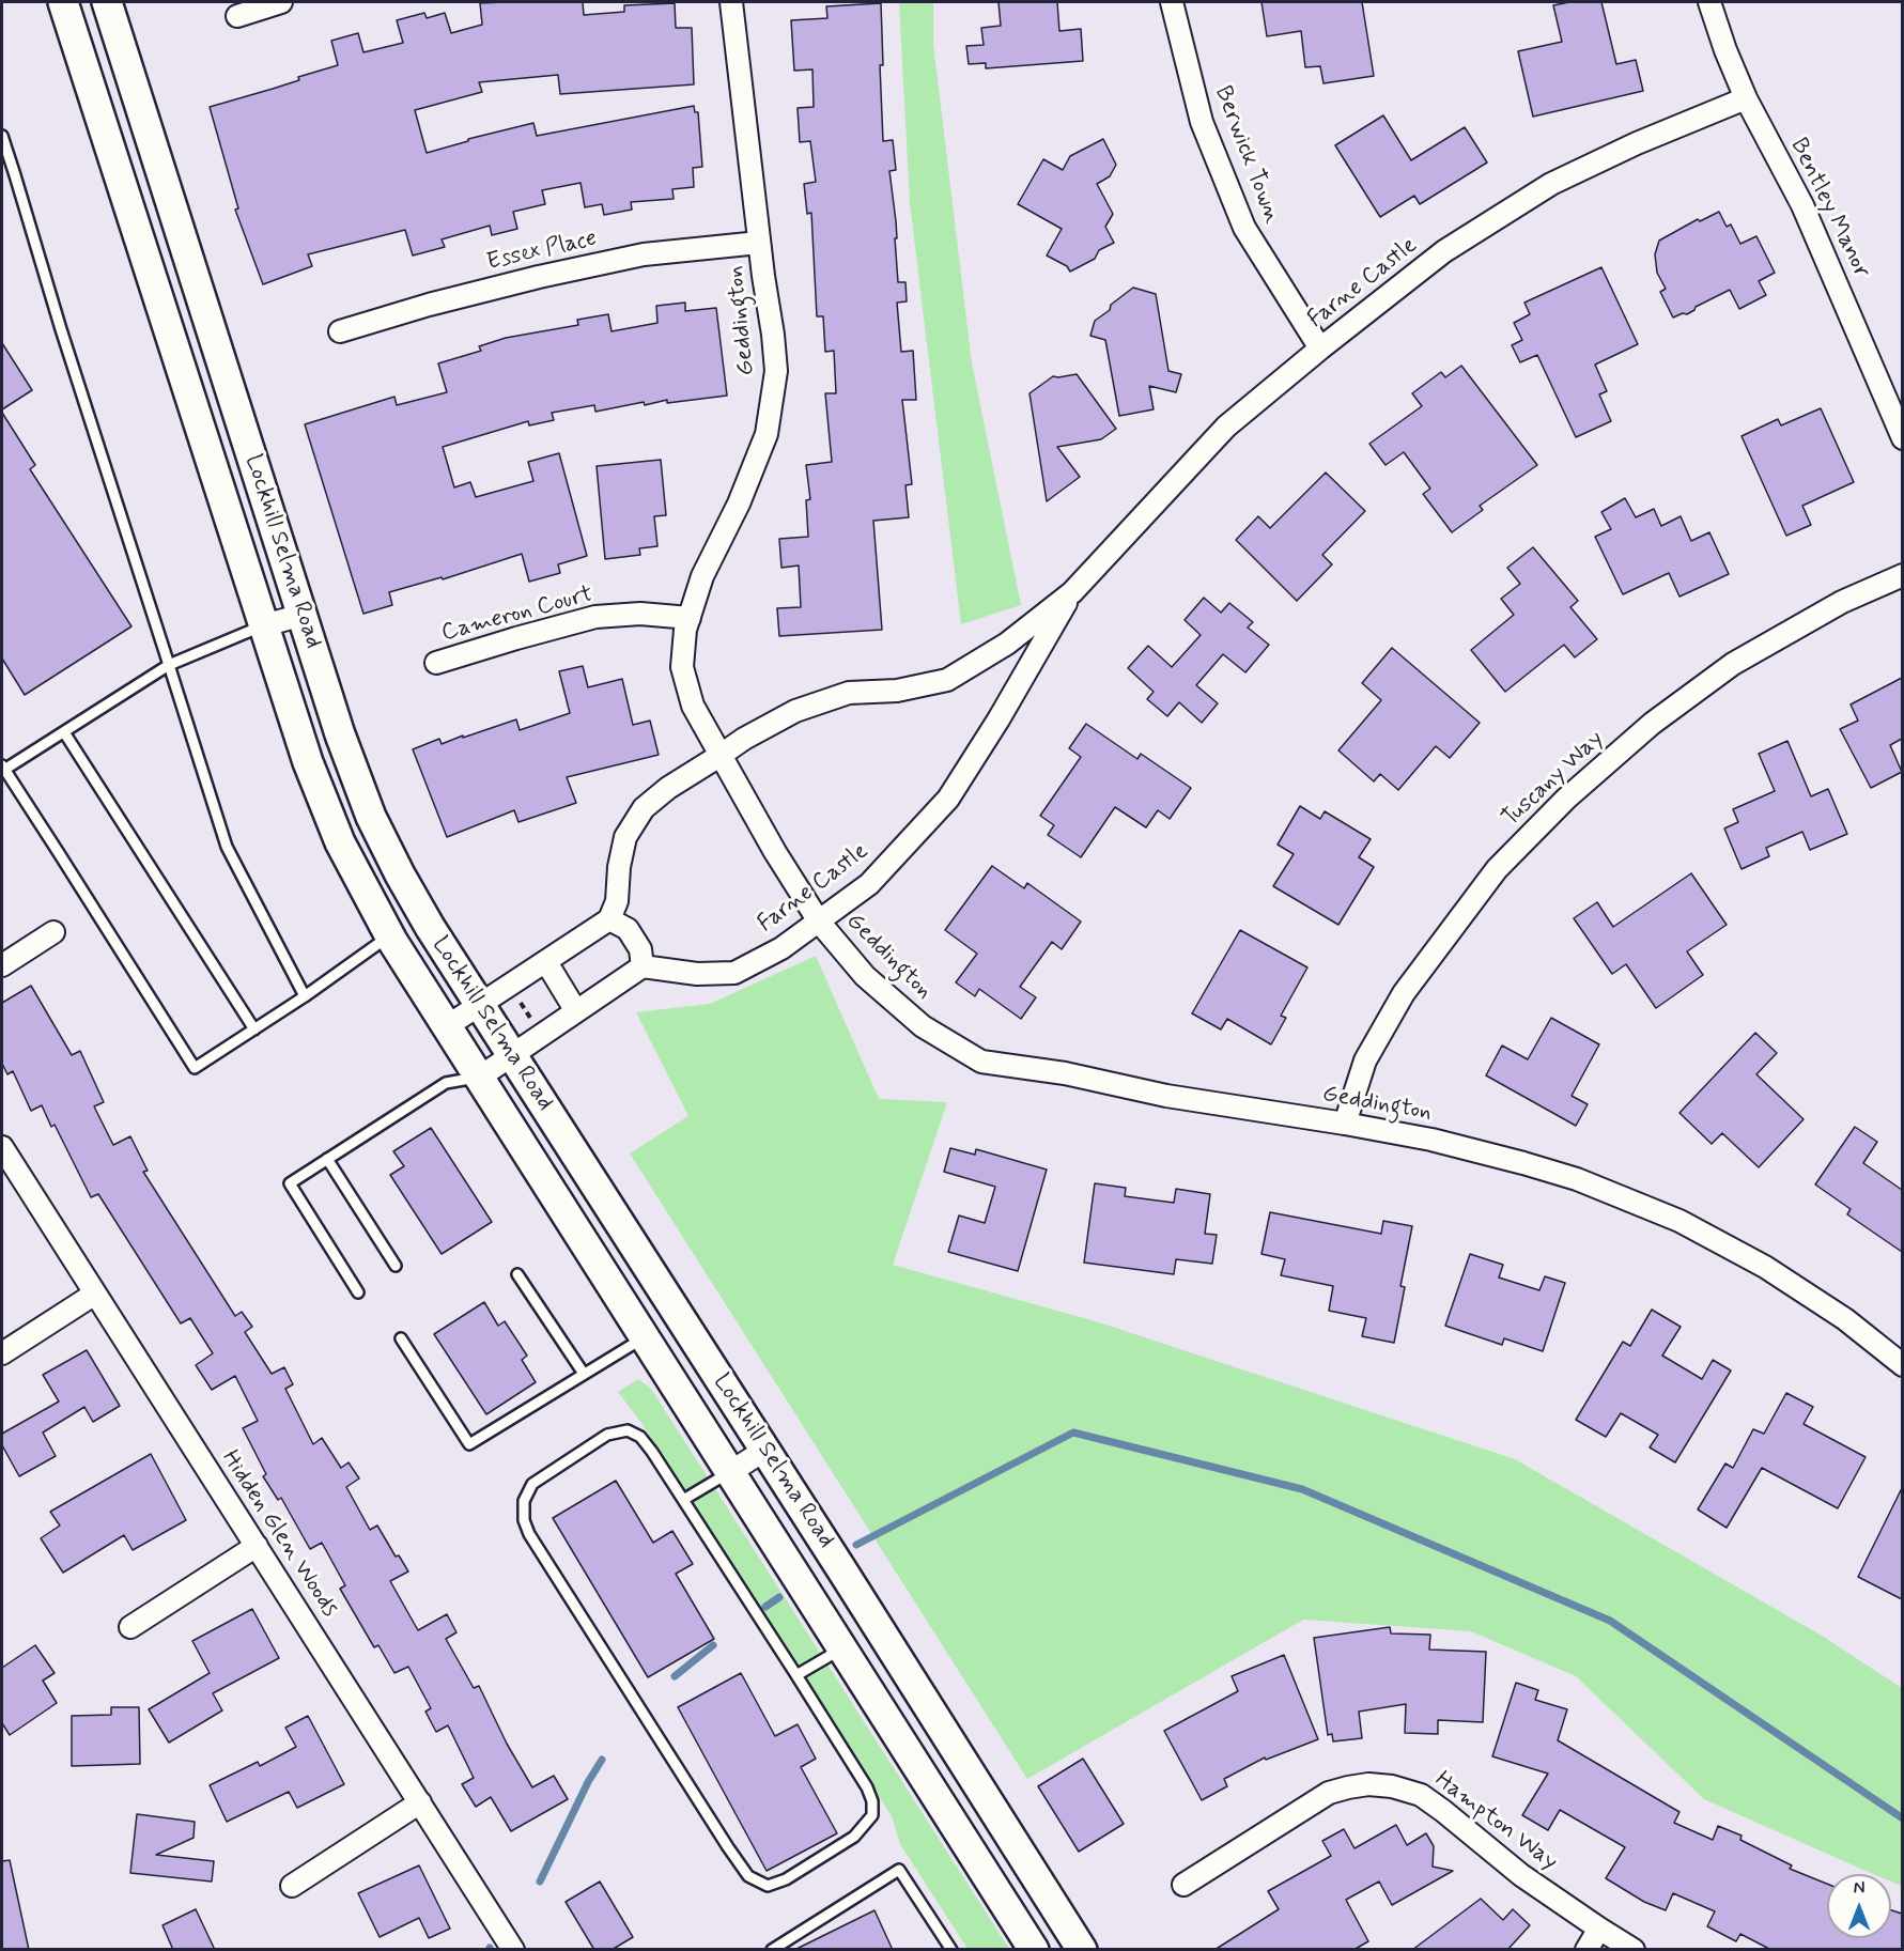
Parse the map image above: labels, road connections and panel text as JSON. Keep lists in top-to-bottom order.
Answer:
{
  "streets": {
    "main road": ["Lockhill Selma Road"],
    "street": [
      "Berwick Town",
      "Bentley Manor",
      "Essex Place",
      "Farne Castle",
      "Geddington",
      "Cameron Court",
      "Tuscany Way",
      "Hidden Glen Woods",
      "Hampton Way"
    ]
  },
  "crossings": [
    ["Berwick Town", "Farne Castle"],
    ["Bentley Manor", "Farne Castle"],
    ["Essex Place", "Geddington"],
    ["Farne Castle", "Geddington"],
    ["Geddington", "Cameron Court"],
    ["Geddington", "Tuscany Way"]
  ],
  "north": "top"
}
